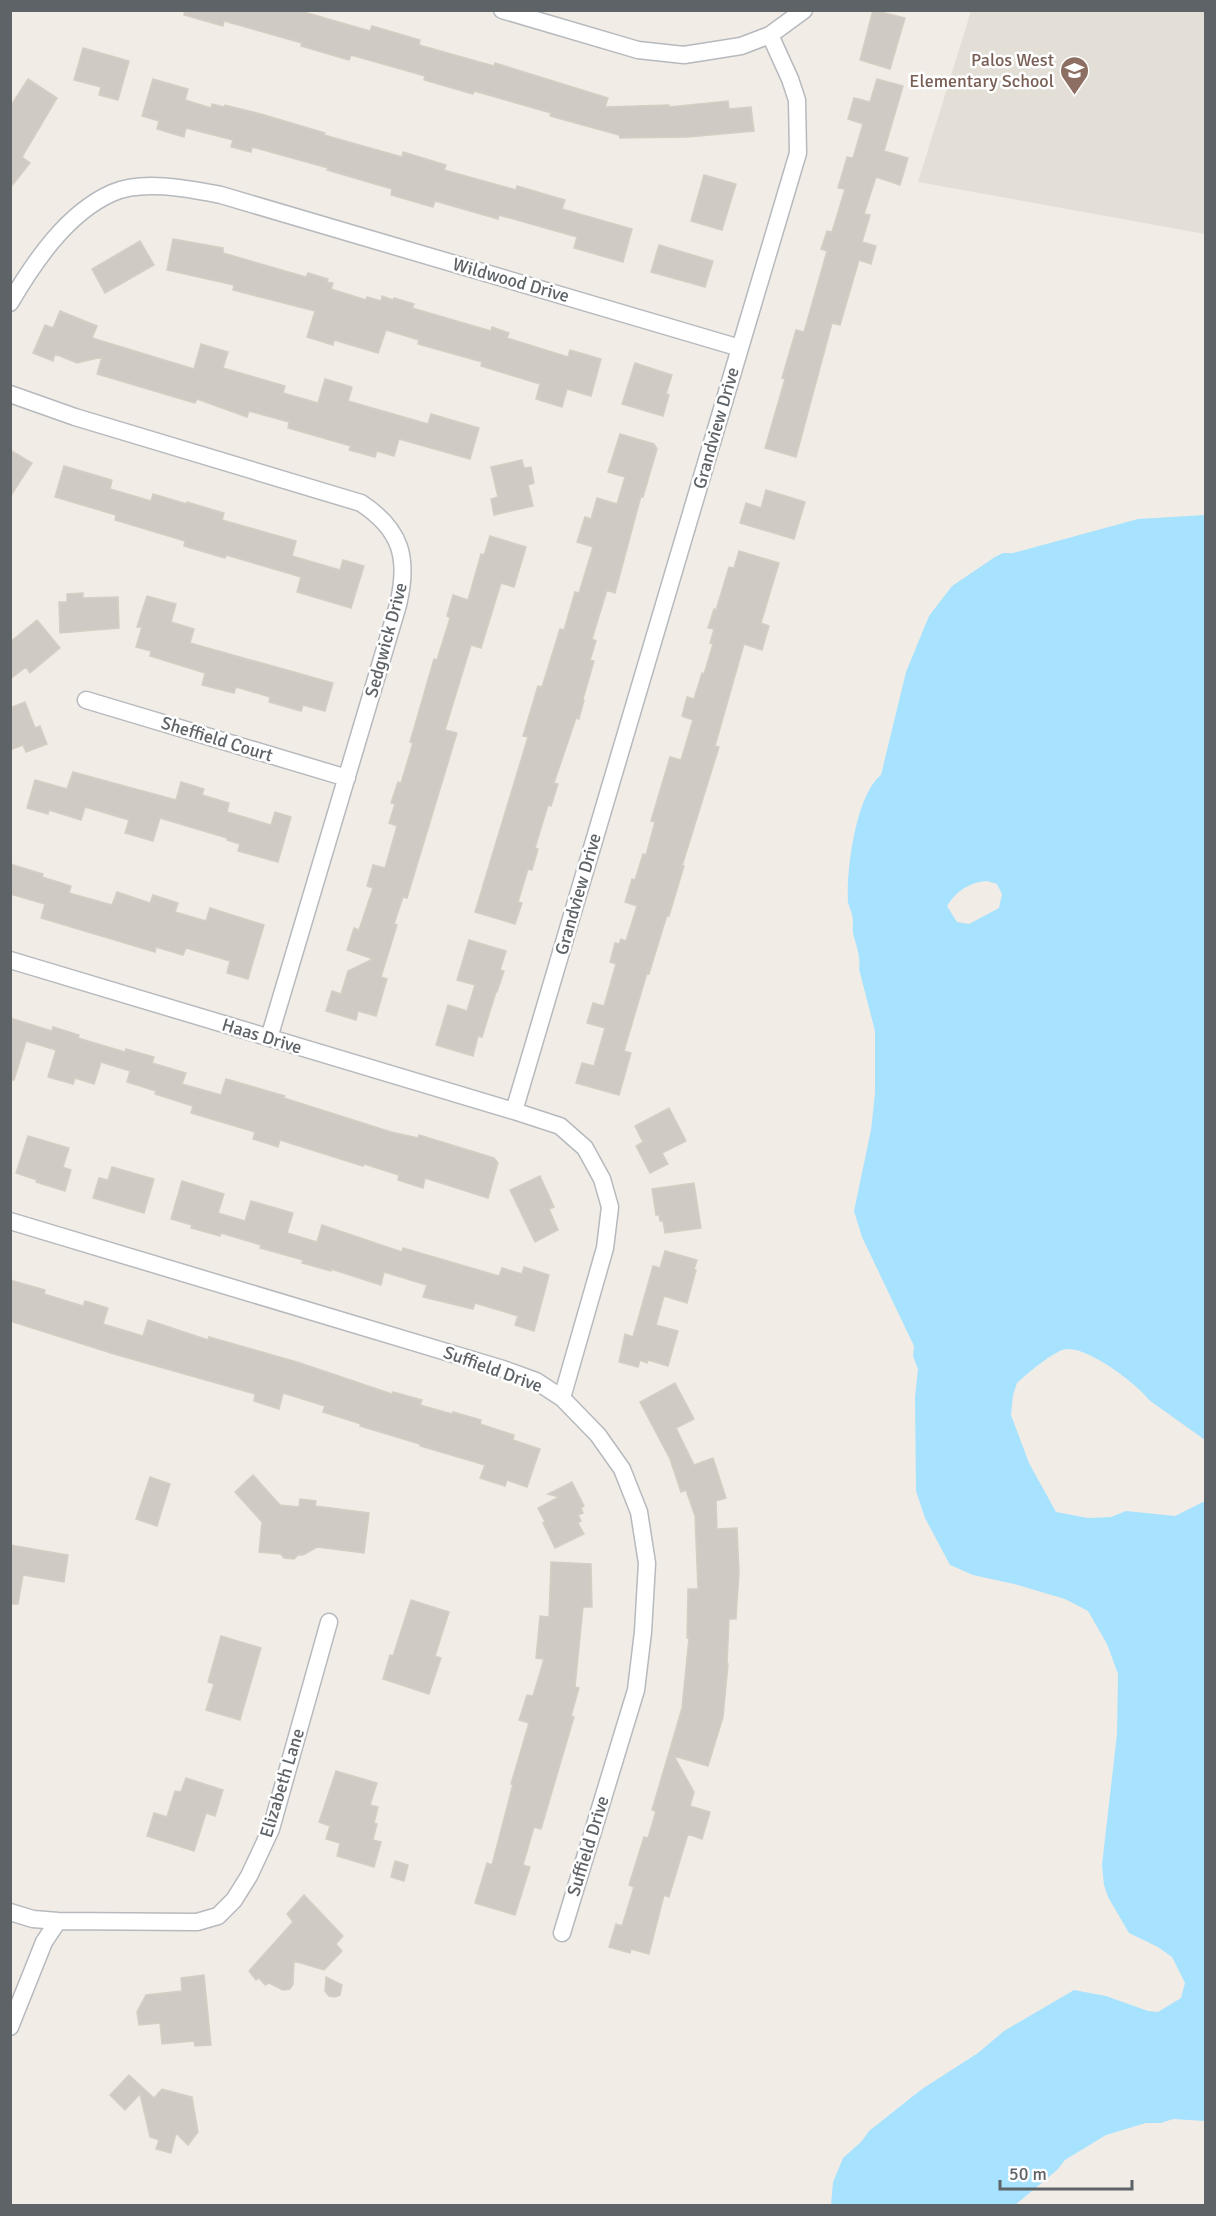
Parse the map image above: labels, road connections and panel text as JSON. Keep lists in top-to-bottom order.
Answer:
{
  "streets": {
    "street": [
      "Wildwood Drive",
      "Grandview Drive",
      "Sedgwick Drive",
      "Sheffield Court",
      "Haas Drive",
      "Suffield Drive",
      "Elizabeth Lane"
    ]
  },
  "crossings": [
    ["Wildwood Drive", "Grandview Drive"],
    ["Grandview Drive", "Haas Drive"],
    ["Sedgwick Drive", "Sheffield Court"],
    ["Sedgwick Drive", "Haas Drive"]
  ],
  "places": {
    "school or university": ["Palos West Elementary School"]
  },
  "scale_bar": "50 m"
}
